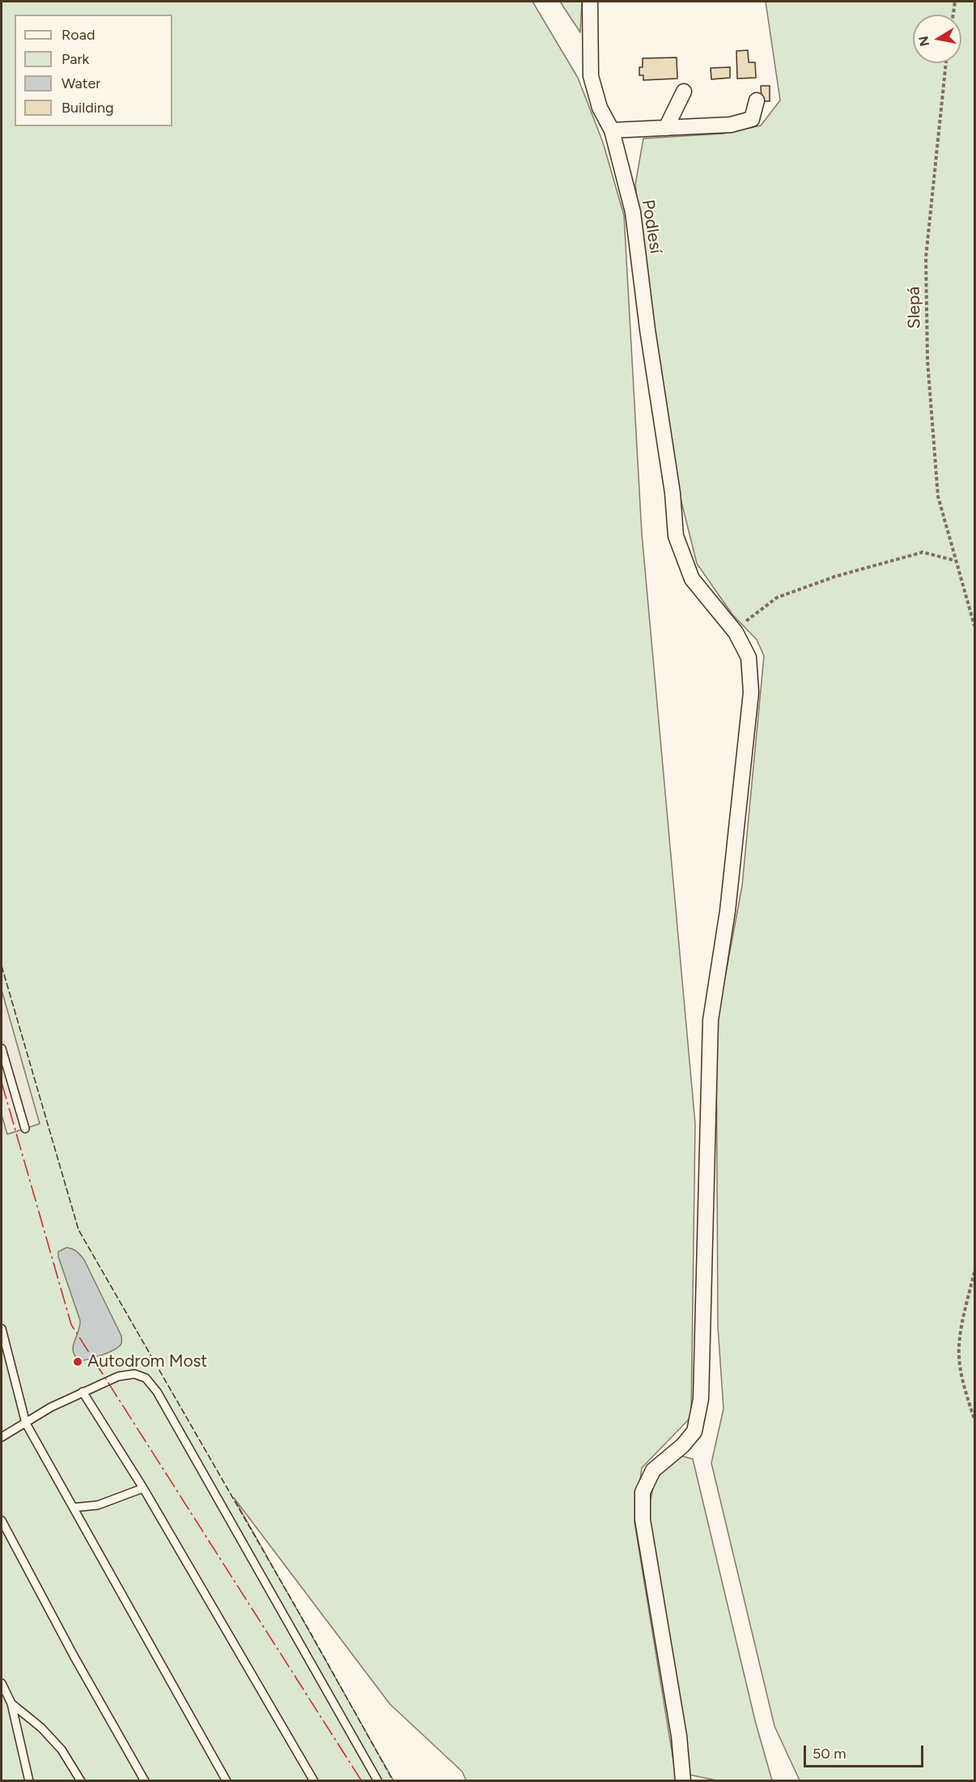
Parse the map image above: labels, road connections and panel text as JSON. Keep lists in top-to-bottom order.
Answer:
{
  "streets": {
    "street": ["Podlesí"],
    "path": ["Slepá"]
  },
  "places": ["Autodrom Most"],
  "legend": [
    "Road",
    "Park",
    "Water",
    "Building"
  ],
  "scale_bar": "50 m",
  "north": "left"
}
